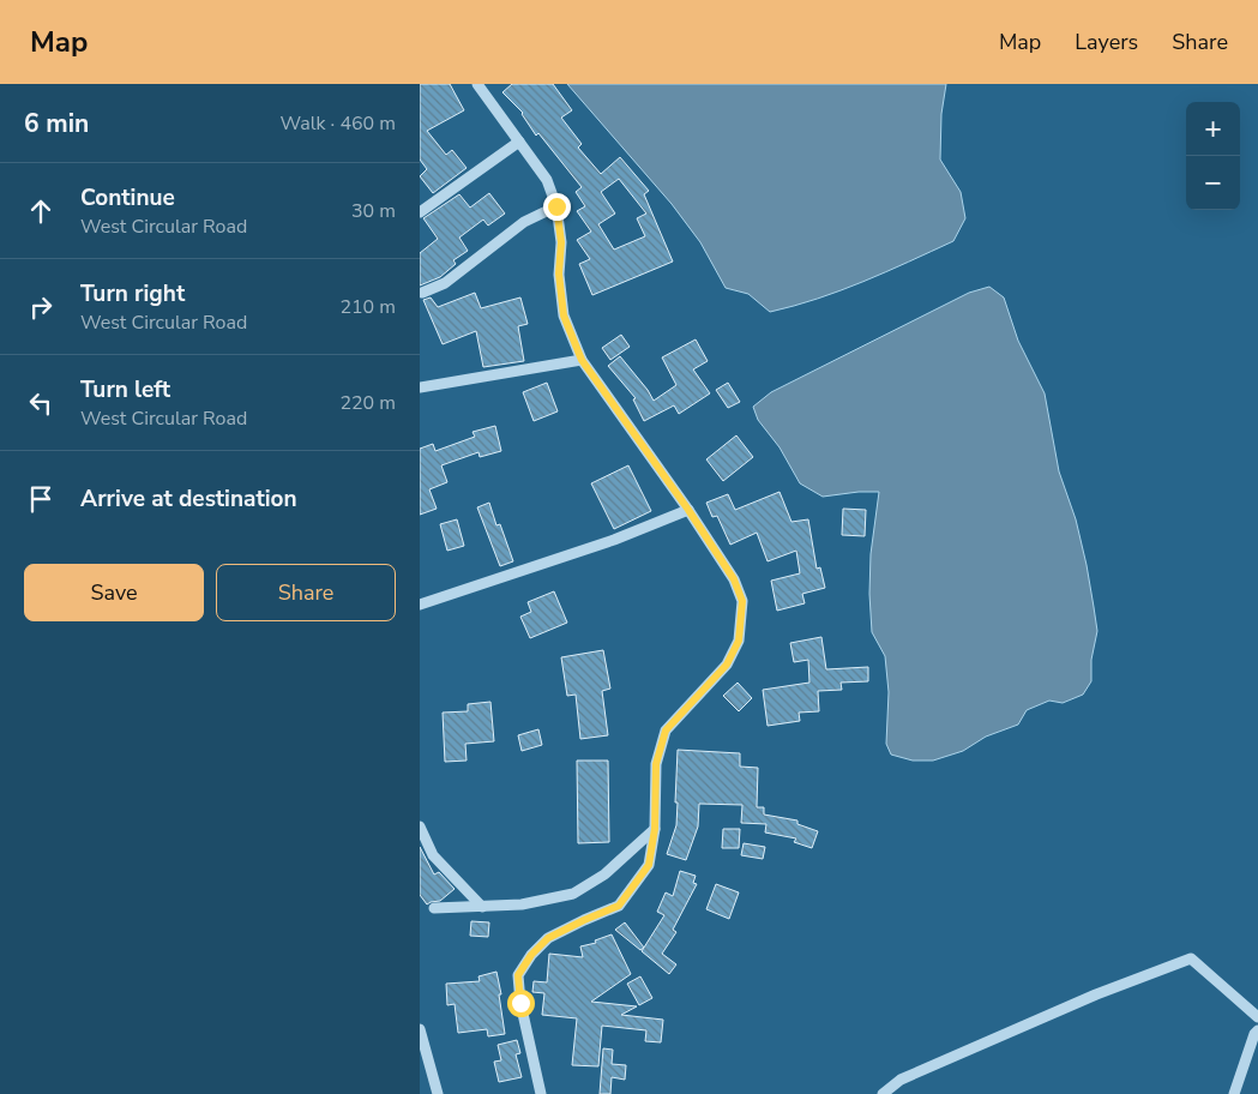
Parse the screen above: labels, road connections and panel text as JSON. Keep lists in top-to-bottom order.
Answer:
{
  "page": {
    "header": "Map",
    "nav": ["Map", "Layers", "Share"],
    "heading": ["6 min", "Walk · 460 m"],
    "map_buttons": ["+", "−"],
    "list": [
      ["Continue", "West Circular Road", "30 m"],
      ["Turn right", "West Circular Road", "210 m"],
      ["Turn left", "West Circular Road", "220 m"],
      "Arrive at destination"
    ],
    "buttons": ["Save", "Share"]
  }
}
